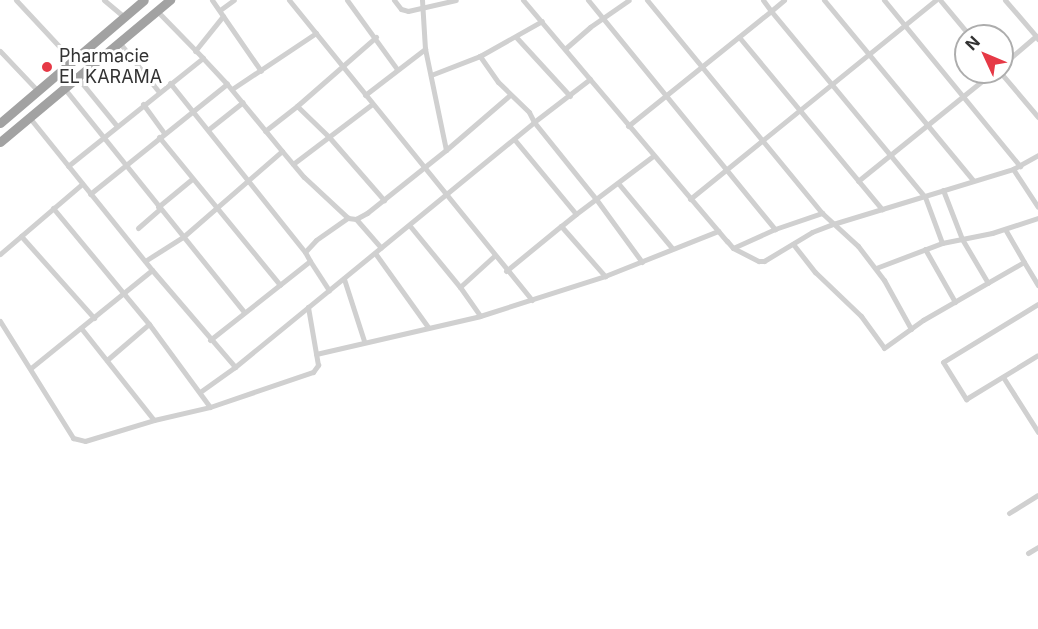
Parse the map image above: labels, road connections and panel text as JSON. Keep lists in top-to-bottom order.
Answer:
{
  "places": ["Pharmacie EL KARAMA"],
  "north": "top left"
}
